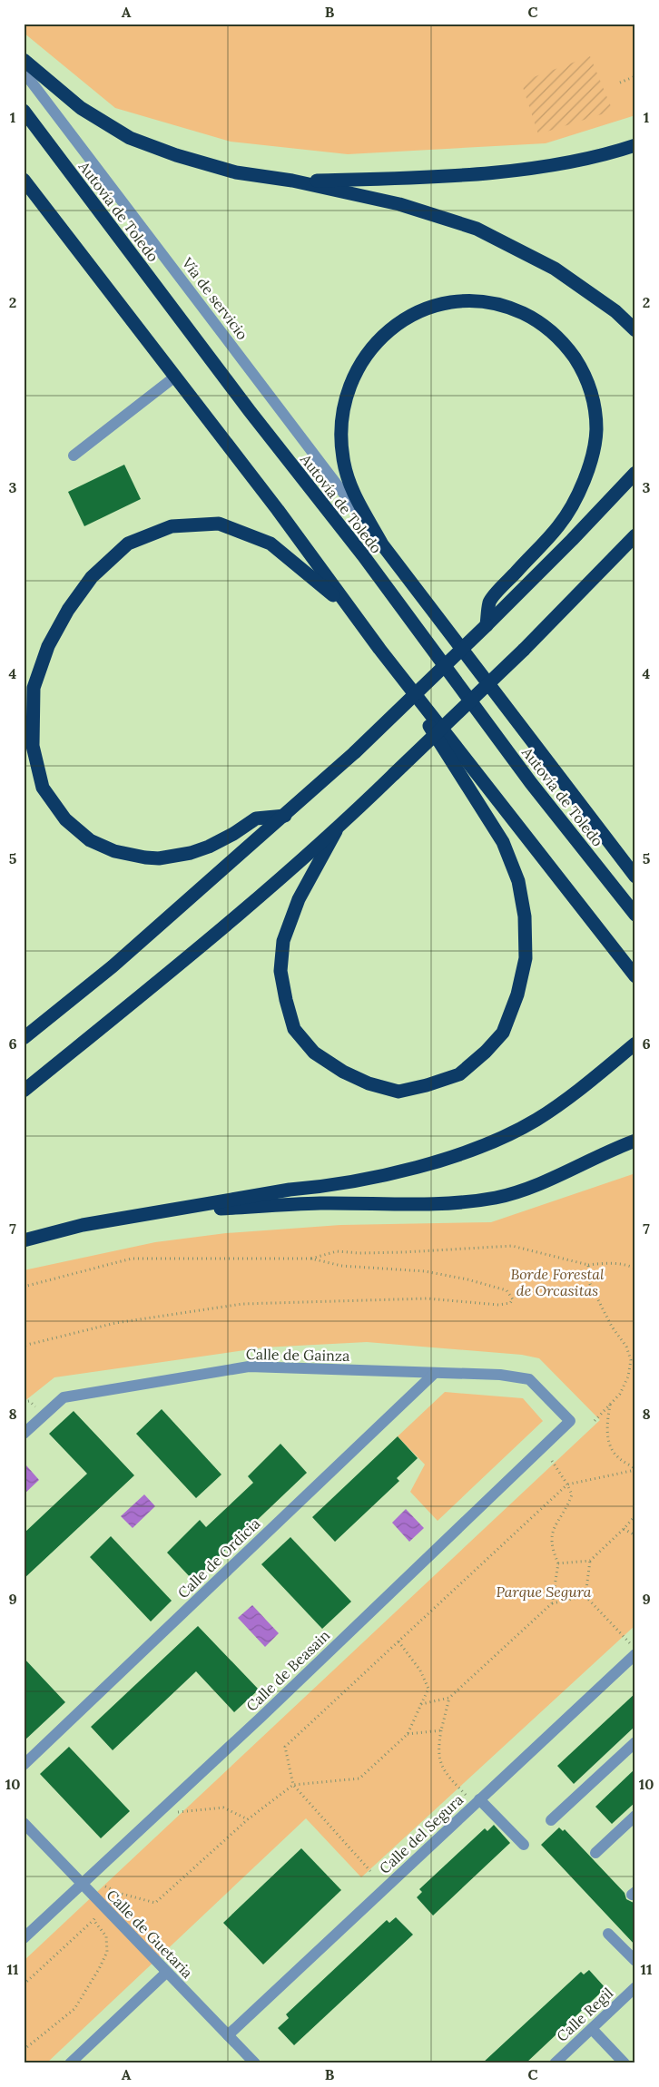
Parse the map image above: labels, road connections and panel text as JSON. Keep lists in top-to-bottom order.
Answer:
{
  "streets": {
    "highway": ["Autovía de Toledo"],
    "street": [
      "Vía de servicio",
      "Calle de Gainza",
      "Calle de Ordicia",
      "Calle de Beasain",
      "Calle del Segura",
      "Calle de Guetaria",
      "Calle Regil"
    ]
  },
  "crossings": [
    ["Calle de Gainza", "Calle de Ordicia"],
    ["Calle de Gainza", "Calle de Beasain"],
    ["Calle de Beasain", "Calle de Guetaria"],
    ["Calle del Segura", "Calle de Guetaria"]
  ],
  "parks": ["Borde Forestal de Orcasitas", "Parque Segura"],
  "grid": {
    "columns": ["A", "B", "C"],
    "rows": [
      "1",
      "2",
      "3",
      "4",
      "5",
      "6",
      "7",
      "8",
      "9",
      "10",
      "11"
    ]
  }
}
